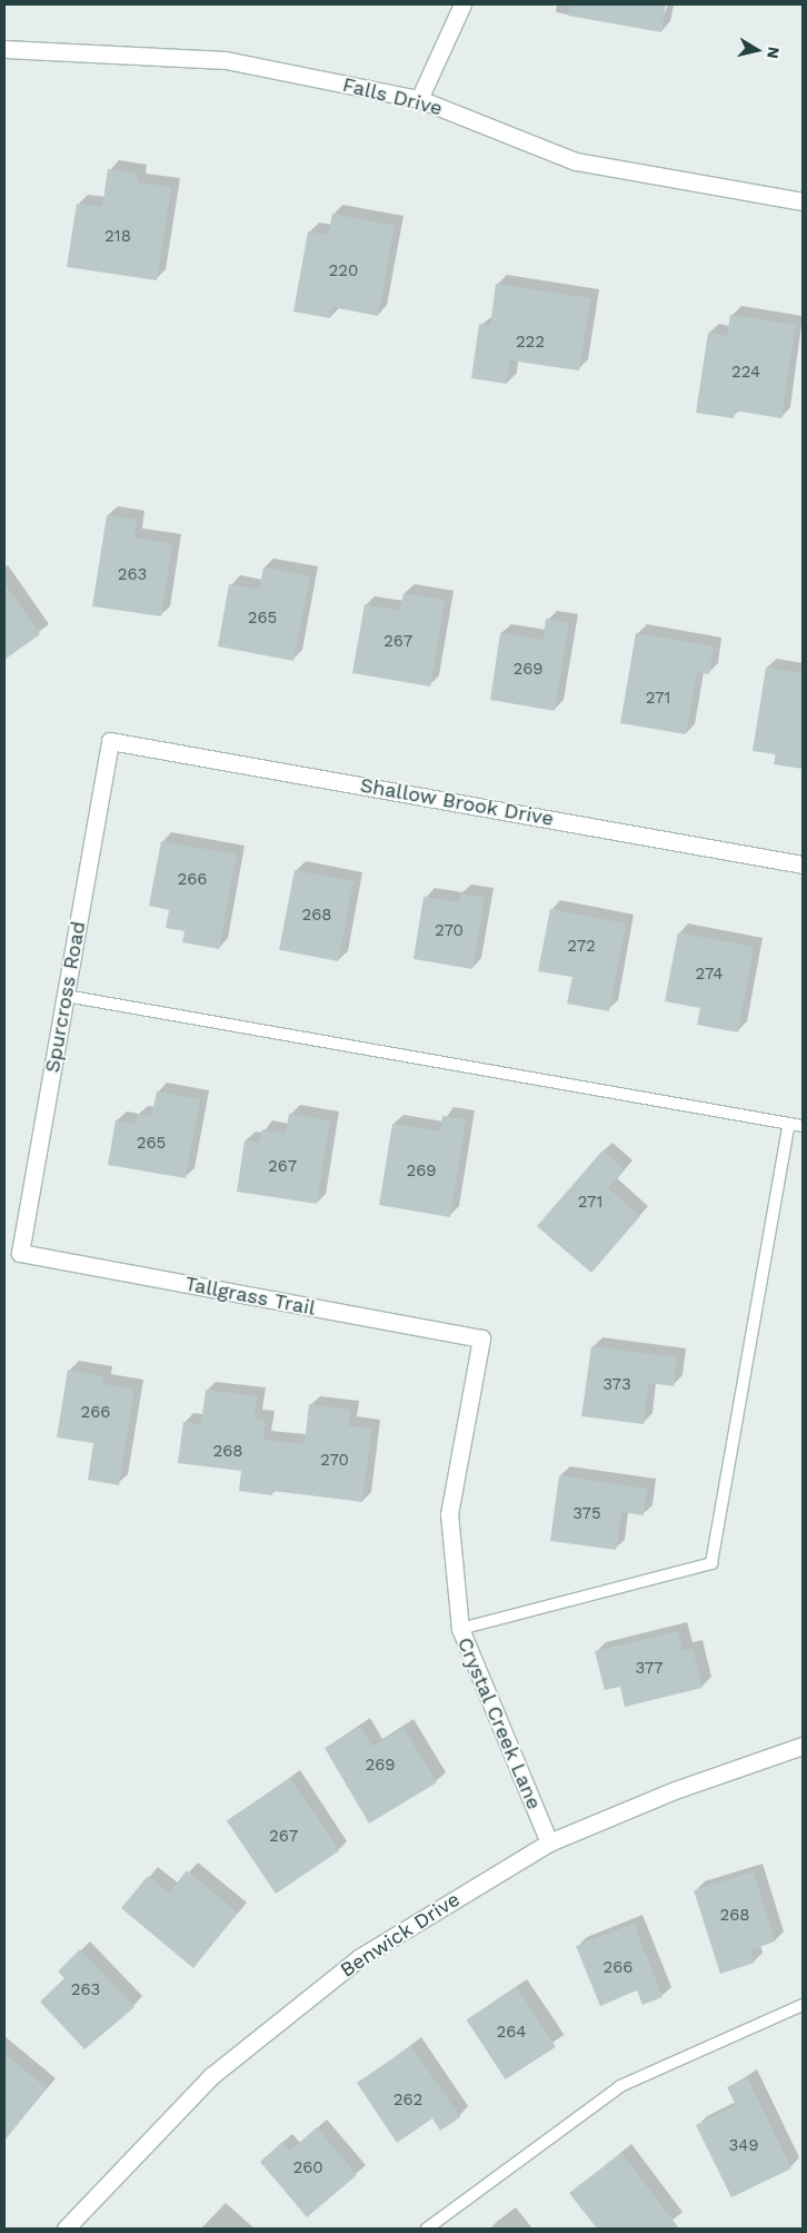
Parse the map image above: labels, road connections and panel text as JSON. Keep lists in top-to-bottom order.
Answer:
{
  "streets": {
    "street": [
      "Falls Drive",
      "Shallow Brook Drive",
      "Spurcross Road",
      "Tallgrass Trail",
      "Crystal Creek Lane",
      "Benwick Drive"
    ]
  },
  "crossings": [
    ["Shallow Brook Drive", "Spurcross Road"],
    ["Spurcross Road", "Tallgrass Trail"],
    ["Tallgrass Trail", "Crystal Creek Lane"],
    ["Crystal Creek Lane", "Benwick Drive"]
  ],
  "house_numbers": [
    "218",
    "220",
    "222",
    "224",
    "263",
    "265",
    "267",
    "269",
    "271",
    "266",
    "268",
    "270",
    "272",
    "274",
    "265",
    "267",
    "269",
    "271",
    "373",
    "266",
    "268",
    "270",
    "375",
    "377",
    "269",
    "267",
    "268",
    "266",
    "263",
    "264",
    "262",
    "349",
    "260"
  ],
  "north": "right"
}
